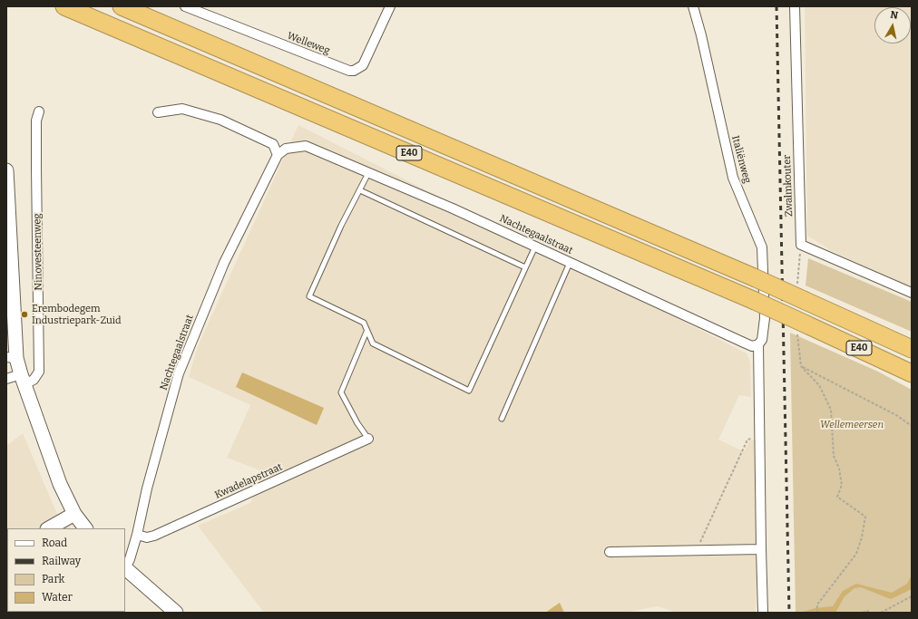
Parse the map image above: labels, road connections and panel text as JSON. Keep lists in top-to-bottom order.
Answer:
{
  "streets": {
    "highway": ["E40"],
    "street": [
      "Welleweg",
      "Italiënweg",
      "Zwalmkouter",
      "Nachtegaalstraat",
      "Ninovesteenweg",
      "Kwadelapstraat"
    ]
  },
  "crossings": [
    ["Italiënweg", "Nachtegaalstraat"],
    ["Nachtegaalstraat", "Kwadelapstraat"]
  ],
  "parks": ["Wellemeersen"],
  "places": ["Erembodegem Industriepark-Zuid"],
  "legend": [
    "Road",
    "Railway",
    "Park",
    "Water"
  ],
  "north": "top"
}
